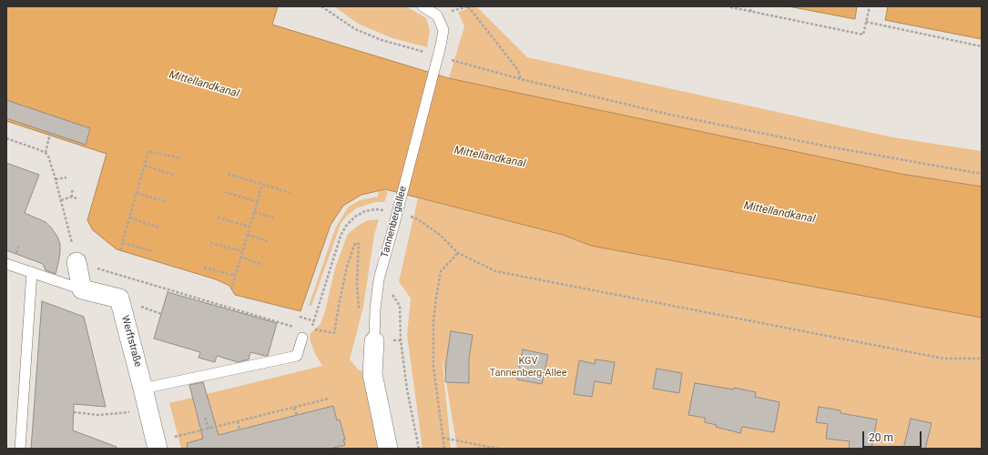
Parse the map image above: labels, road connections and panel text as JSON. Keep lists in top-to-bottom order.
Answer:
{
  "streets": {
    "street": ["Tannenbergallee", "Werftstraße"]
  },
  "water": ["Mittellandkanal"],
  "parks": ["KGV Tannenberg-Allee"],
  "scale_bar": "20 m"
}
